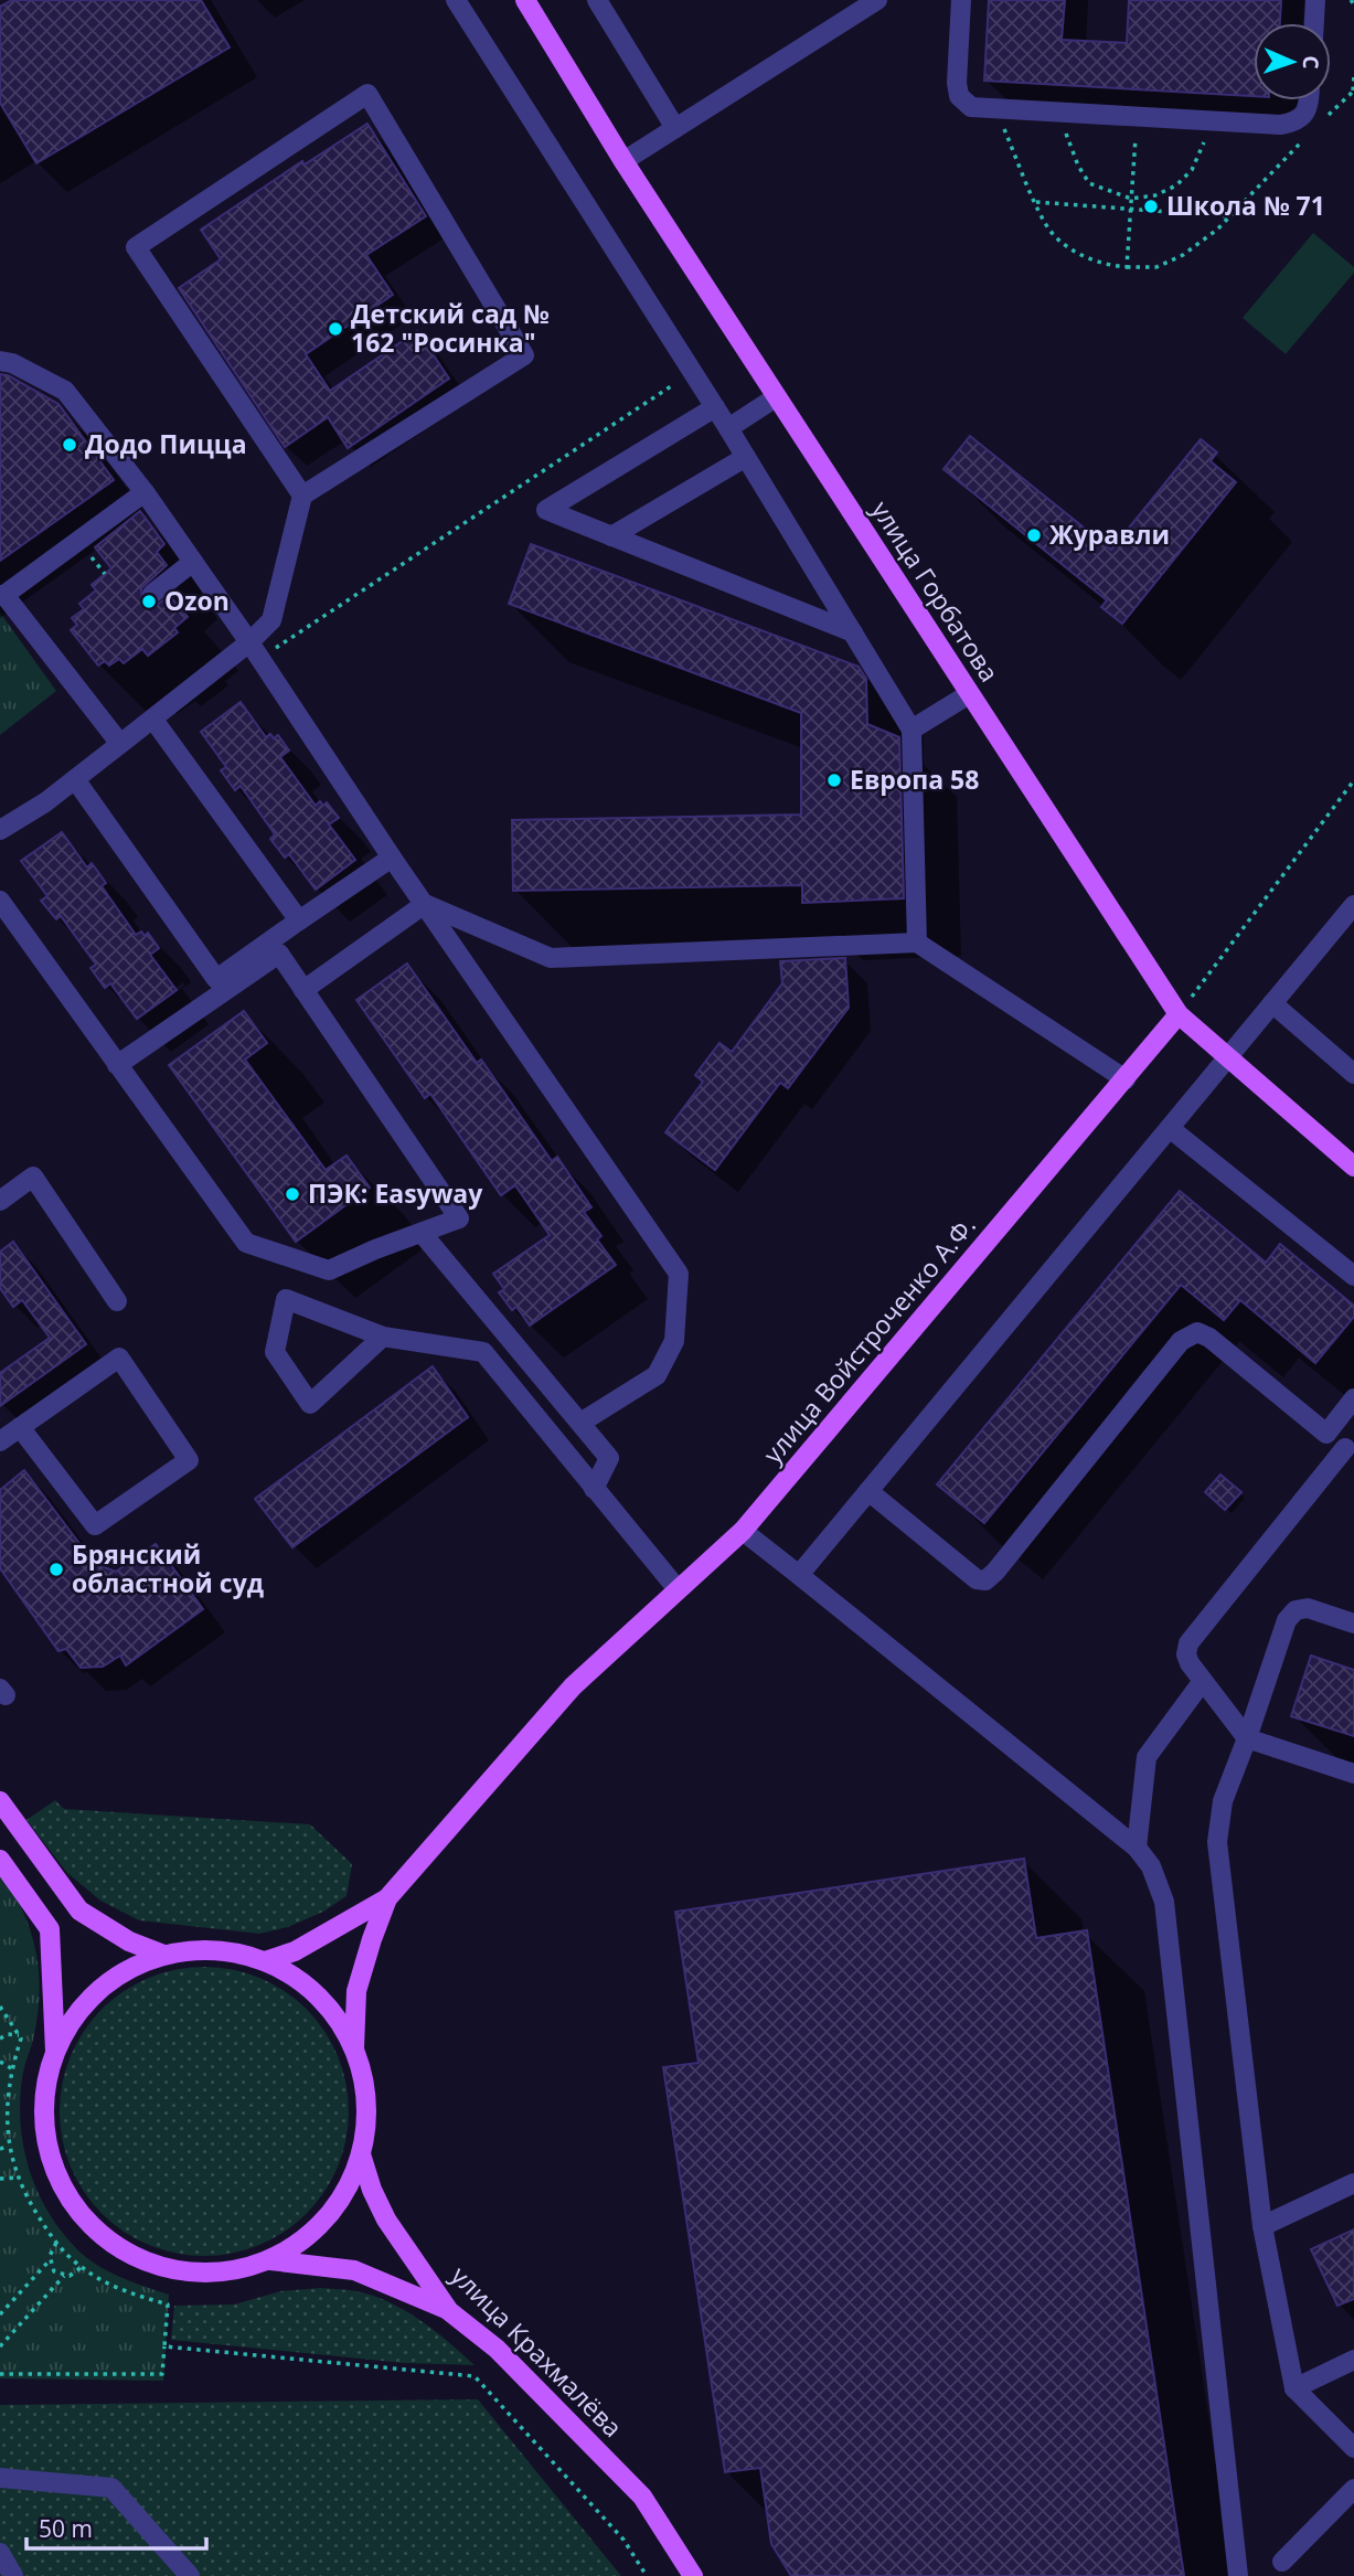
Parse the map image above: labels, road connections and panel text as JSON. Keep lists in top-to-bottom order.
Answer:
{
  "streets": {
    "main road": ["улица Горбатова", "улица Войстроченко А.Ф.", "улица Крахмалёва"]
  },
  "crossings": [
    ["улица Горбатова", "улица Войстроченко А.Ф."]
  ],
  "places": [
    "Школа № 71",
    "Детский сад № 162 \"Росинка\"",
    "Додо Пицца",
    "Журавли",
    "Ozon",
    "Европа 58",
    "ПЭК: Easyway",
    "Брянский областной суд"
  ],
  "scale_bar": "50 m",
  "north": "right"
}
